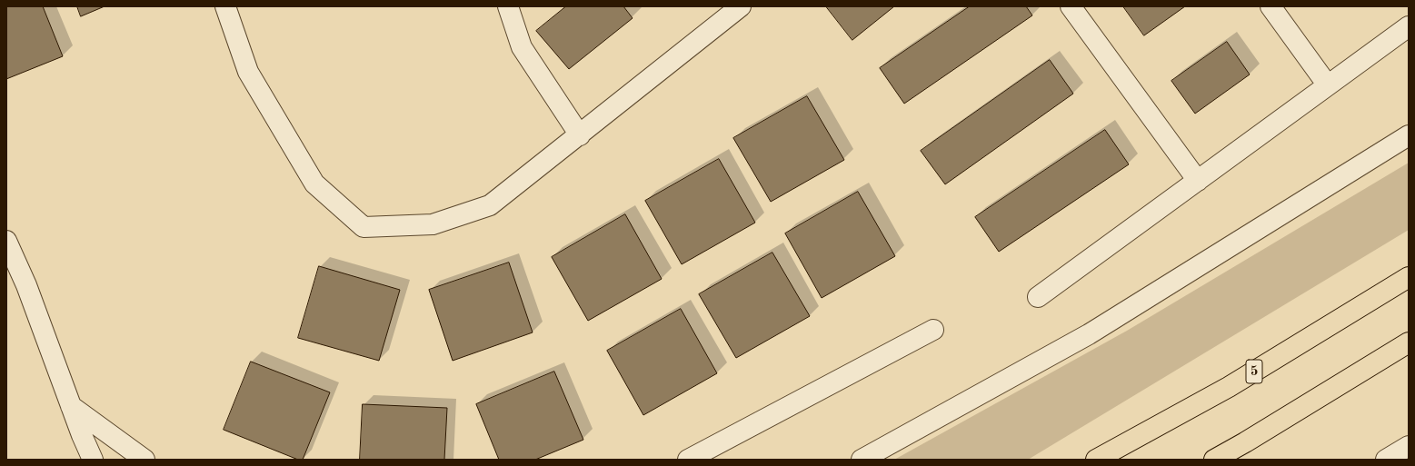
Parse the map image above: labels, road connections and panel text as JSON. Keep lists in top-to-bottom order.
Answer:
{
  "streets": {
    "highway": ["5"]
  }
}
